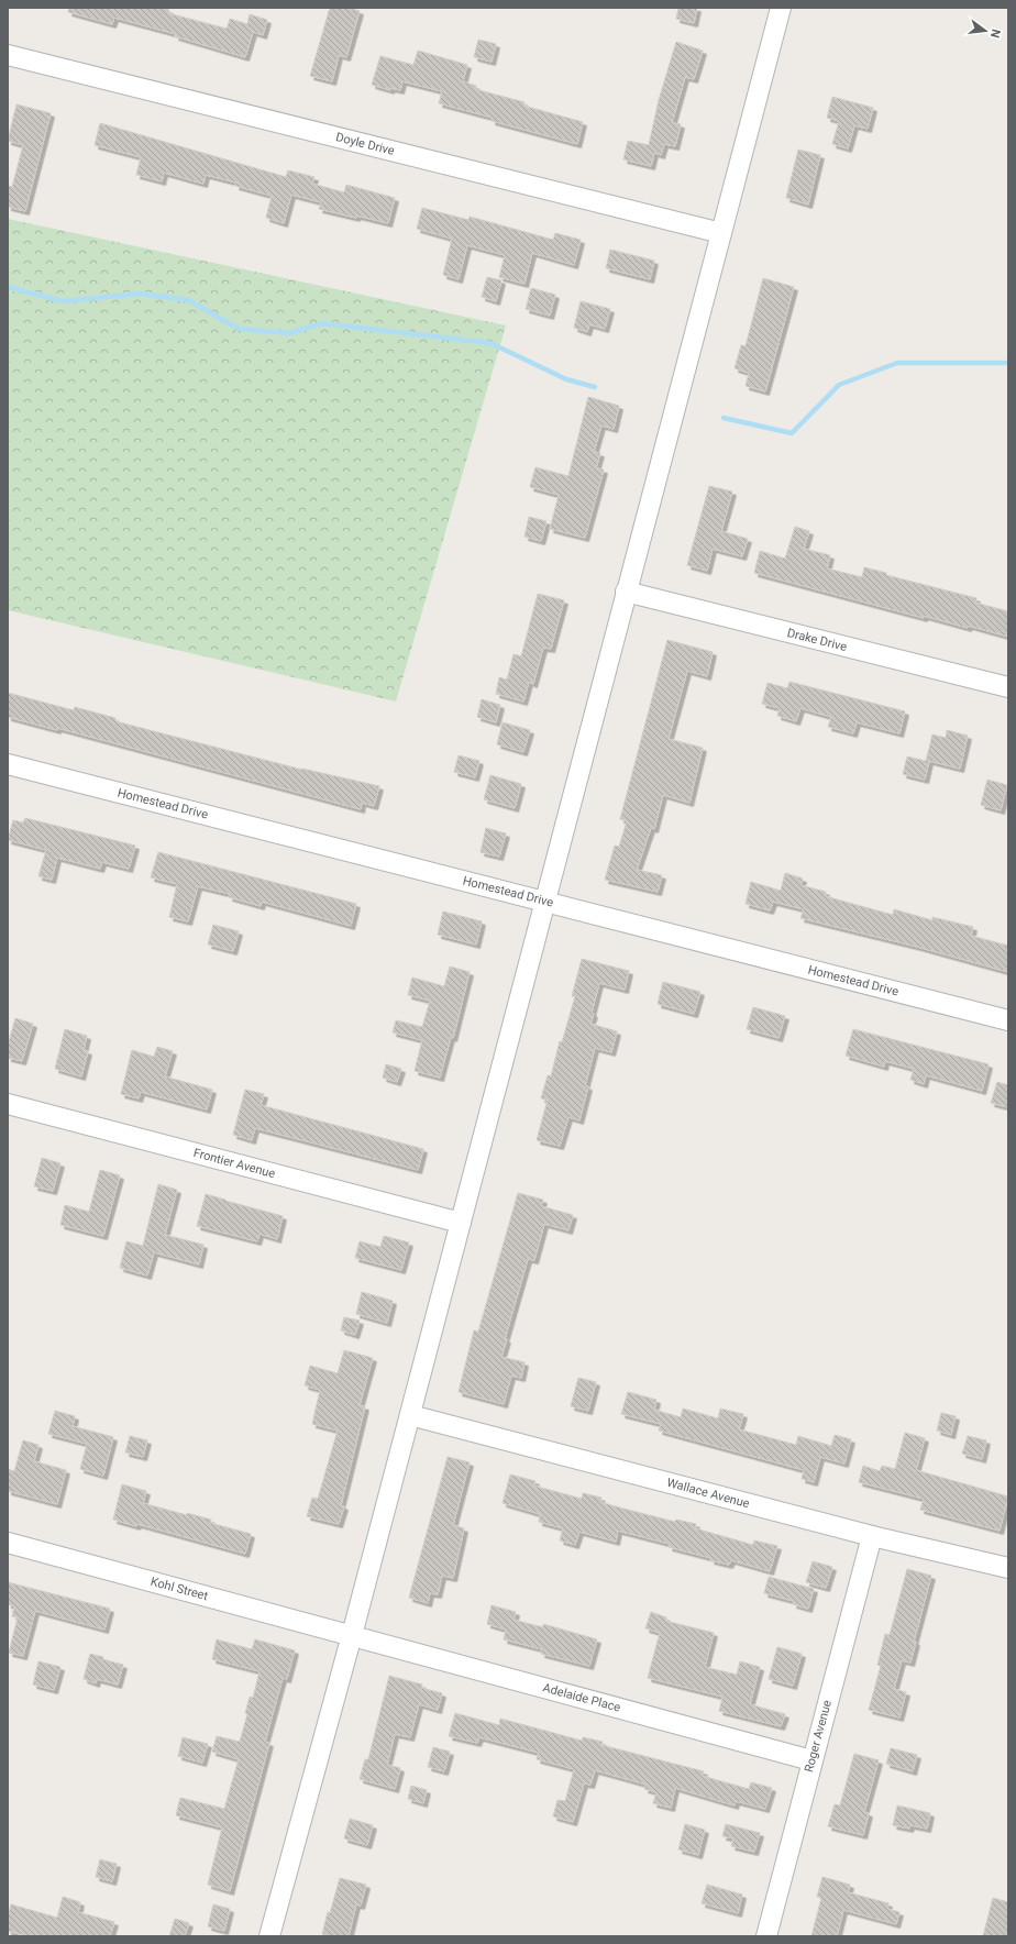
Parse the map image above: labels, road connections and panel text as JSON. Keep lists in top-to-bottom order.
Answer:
{
  "streets": {
    "street": [
      "Doyle Drive",
      "Drake Drive",
      "Homestead Drive",
      "Frontier Avenue",
      "Wallace Avenue",
      "Kohl Street",
      "Adelaide Place",
      "Roger Avenue"
    ]
  },
  "crossings": [
    ["Wallace Avenue", "Roger Avenue"],
    ["Kohl Street", "Adelaide Place"],
    ["Adelaide Place", "Roger Avenue"]
  ],
  "north": "right"
}
